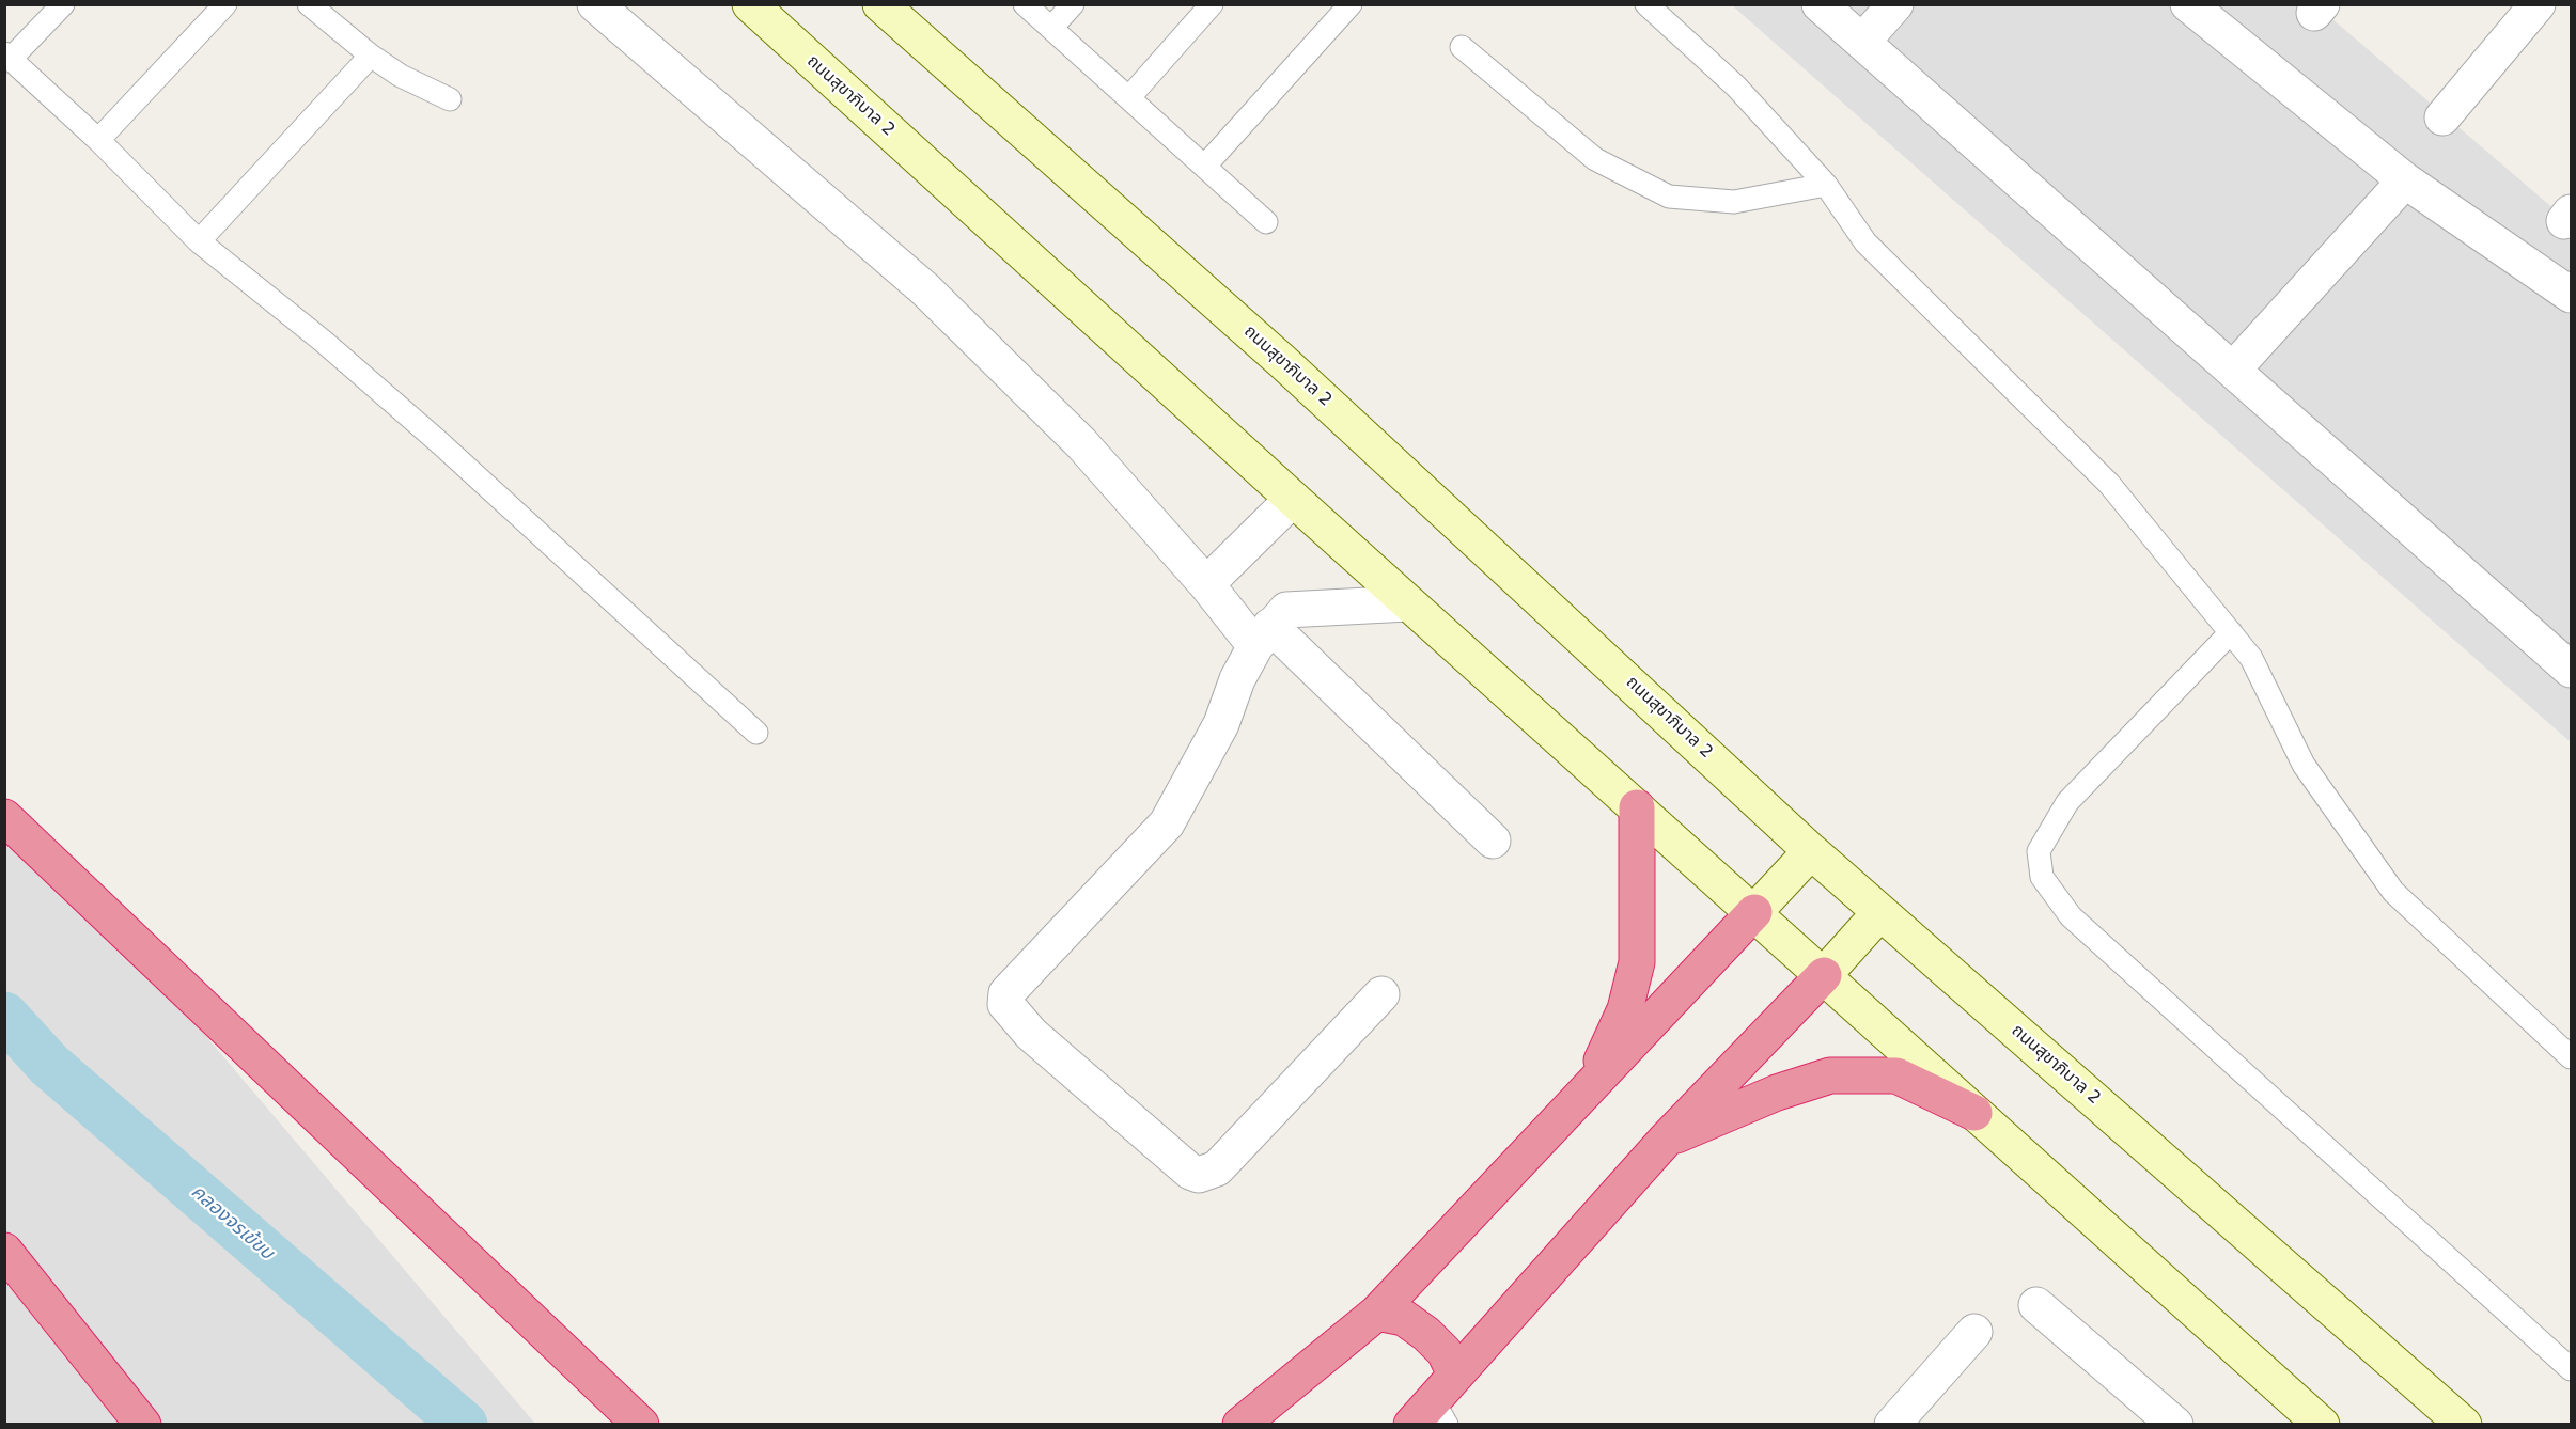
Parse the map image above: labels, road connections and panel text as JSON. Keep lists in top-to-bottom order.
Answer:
{
  "streets": {
    "street": ["ถนนสุขาภิบาล 2"]
  },
  "water": ["คลองจรเข้ขบ"]
}
